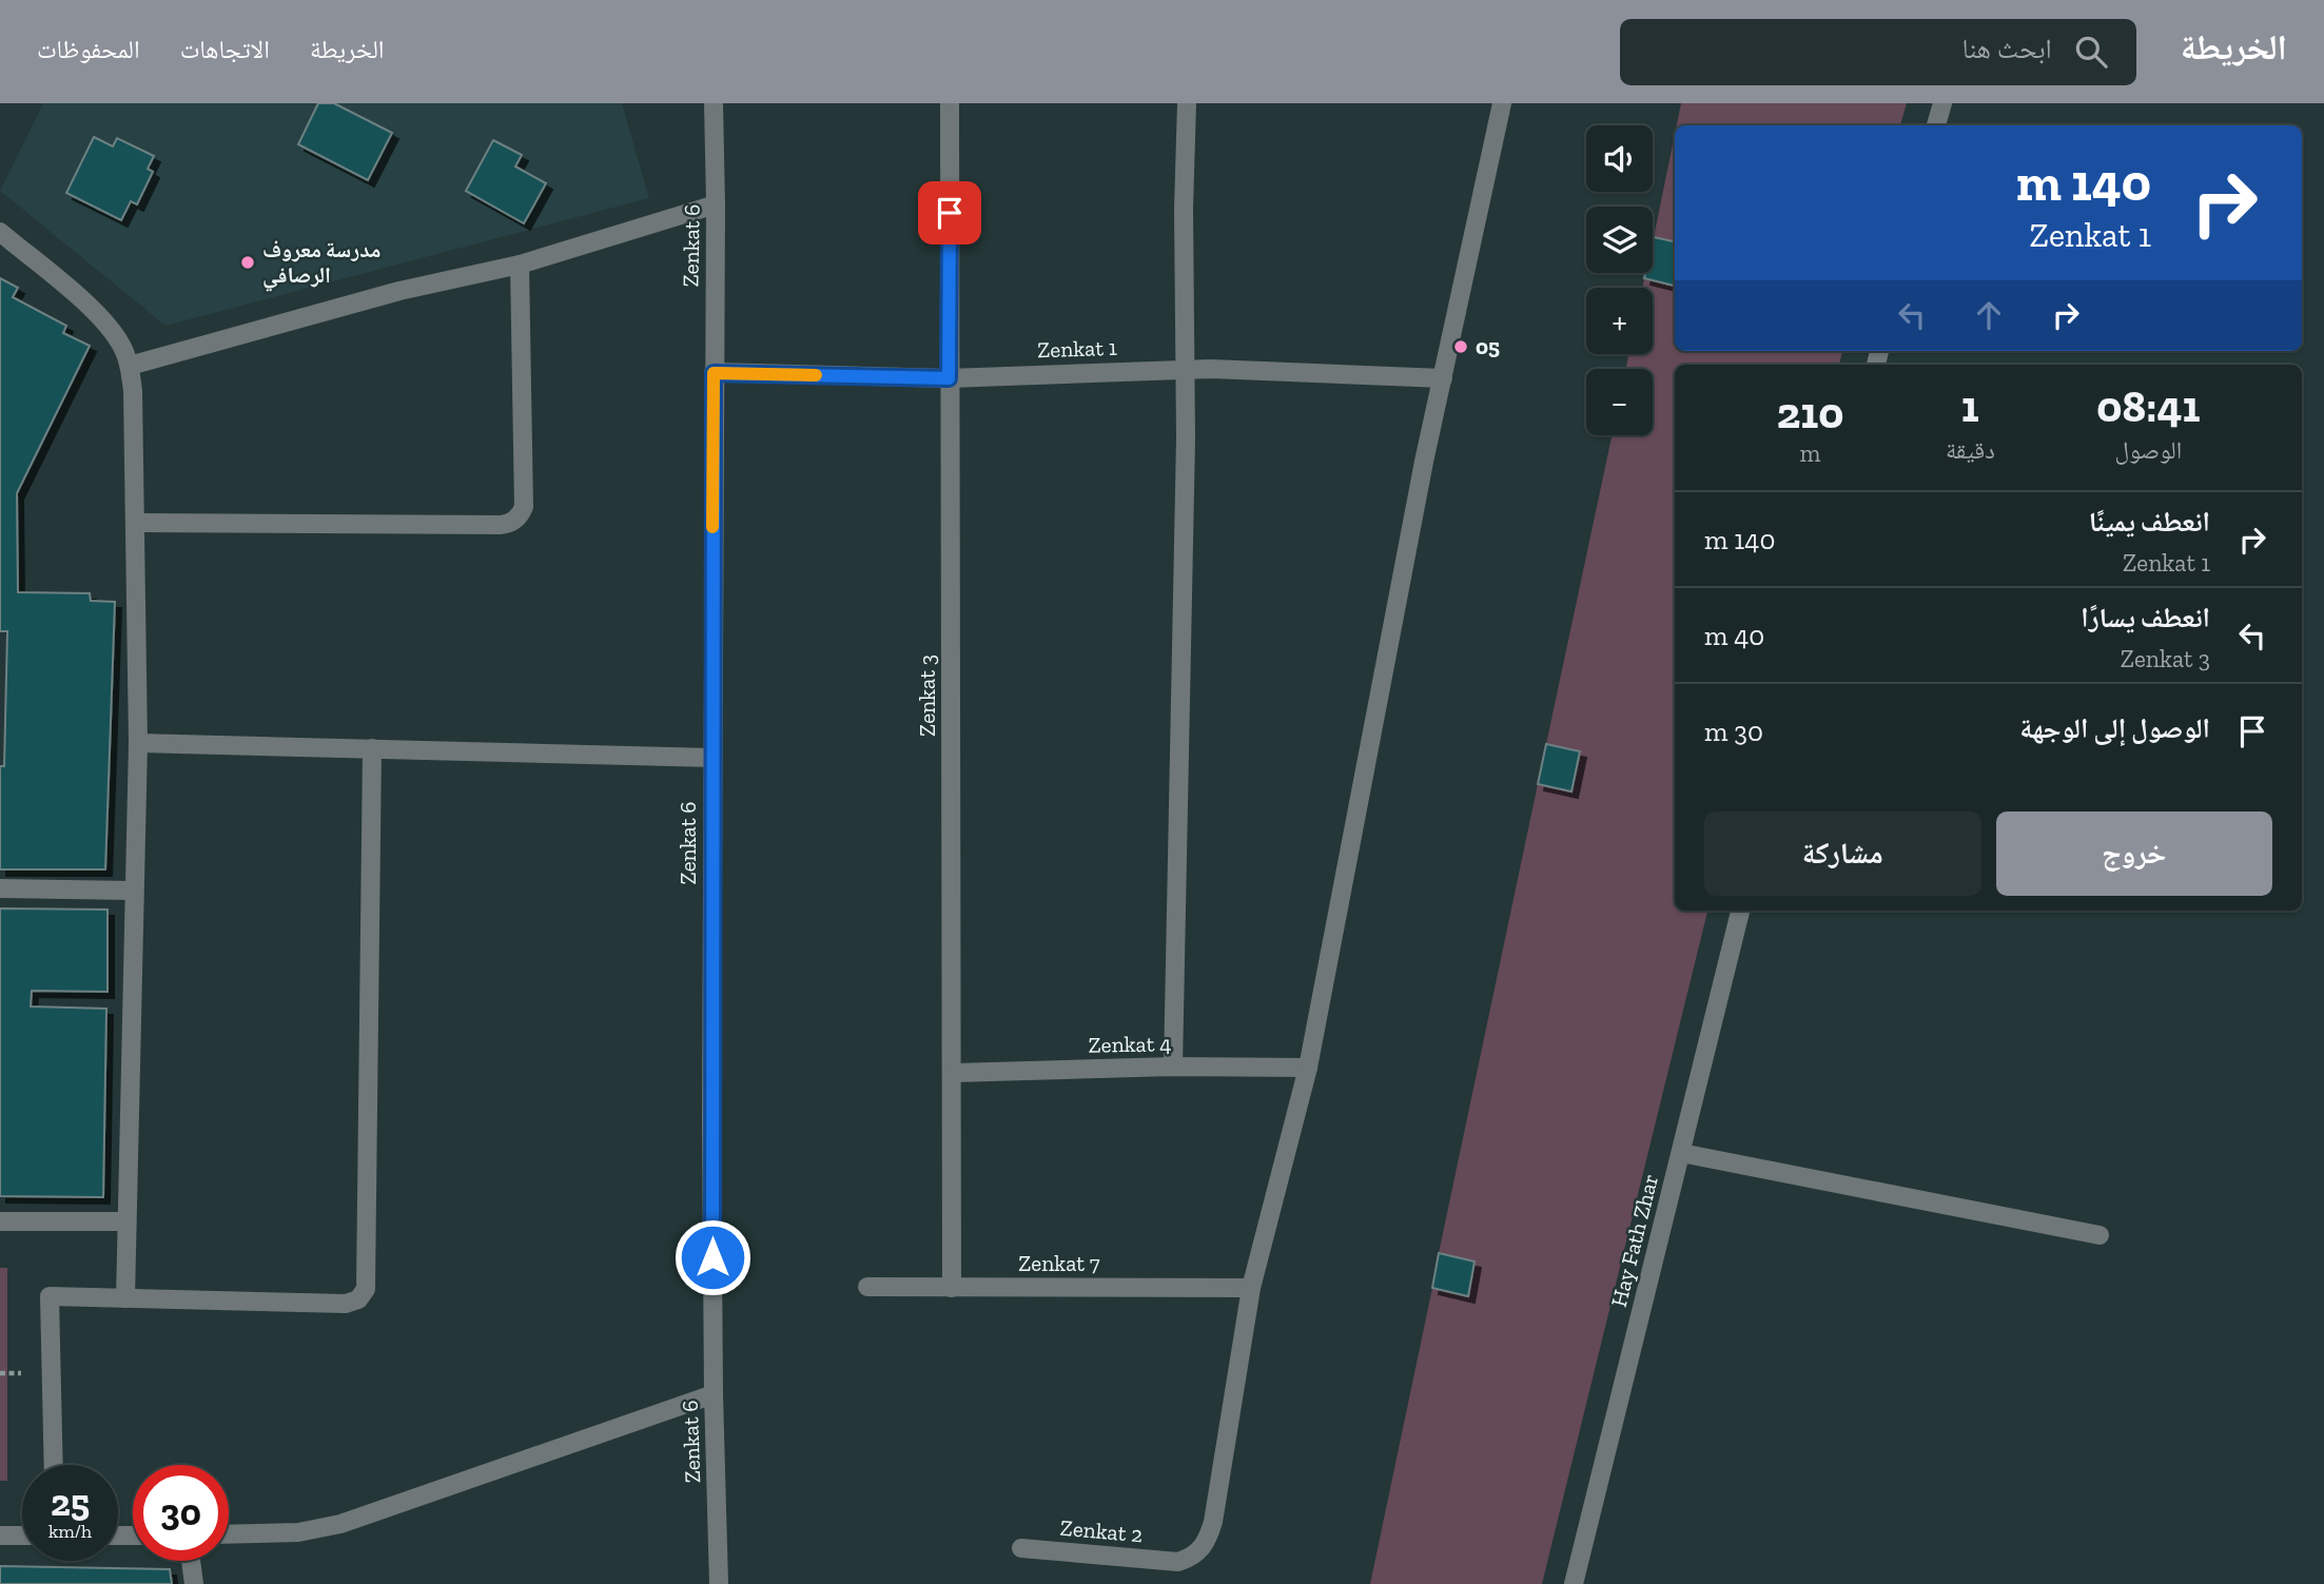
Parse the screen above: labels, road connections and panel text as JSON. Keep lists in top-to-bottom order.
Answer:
{
  "streets": {
    "street": [
      "Zenkat 6",
      "Zenkat 1",
      "Zenkat 3",
      "Zenkat 4",
      "Hay Fath Zhar",
      "Zenkat 7",
      "Zenkat 2"
    ]
  },
  "crossings": [
    ["Zenkat 6", "Zenkat 1"],
    ["Zenkat 1", "Zenkat 3"],
    ["Zenkat 3", "Zenkat 4"],
    ["Zenkat 3", "Zenkat 7"],
    ["Zenkat 7", "Zenkat 2"]
  ],
  "places": ["مدرسة معروف الرصافي", "05"],
  "page": {
    "header": "الخريطة",
    "search": "ابحث هنا",
    "nav": ["الخريطة", "الاتجاهات", "المحفوظات"],
    "map_buttons": ["+", "−"],
    "turn": ["140 m", "Zenkat 1"],
    "eta": [
      "08:41",
      "الوصول",
      "1",
      "دقيقة",
      "210",
      "m"
    ],
    "list": [
      {
        "name": "انعطف يمينًا",
        "note": "Zenkat 1",
        "value": "140 m"
      },
      {
        "name": "انعطف يسارًا",
        "note": "Zenkat 3",
        "value": "40 m"
      },
      {
        "name": "الوصول إلى الوجهة",
        "value": "30 m"
      }
    ],
    "buttons": ["خروج", "مشاركة"],
    "speed": "25 km/h",
    "limit": "30"
  }
}
